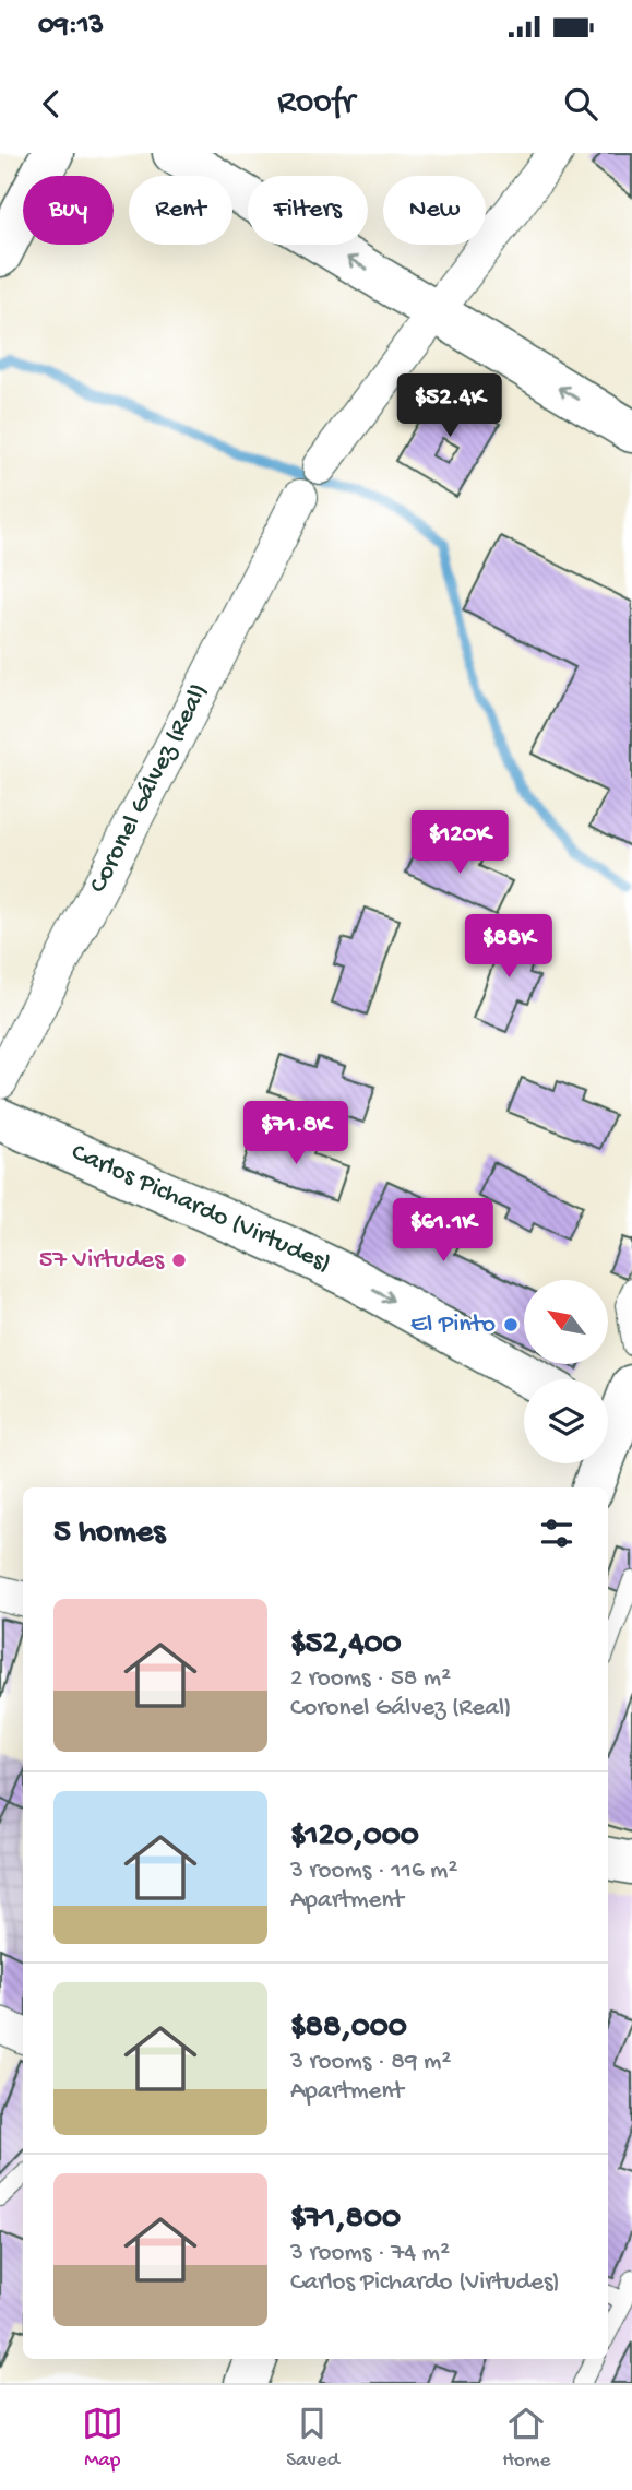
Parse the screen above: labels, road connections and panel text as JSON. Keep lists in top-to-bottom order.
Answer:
{
  "streets": {
    "street": ["Coronel Gálvez (Real)", "Carlos Pichardo (Virtudes)"]
  },
  "one_way": ["Carlos Pichardo (Virtudes)"],
  "places": ["57 Virtudes", "El Pinto"],
  "north": "top left",
  "page": {
    "status": "09:13",
    "header": "Roofr",
    "chip": [
      "Buy",
      "Rent",
      "Filters",
      "New"
    ],
    "price": [
      "$52.4K",
      "$120K",
      "$88K",
      "$71.8K",
      "$61.1K"
    ],
    "heading": "5 homes",
    "list": [
      {
        "name": "$52,400",
        "note": "2 rooms · 58 m² · Coronel Gálvez (Real)"
      },
      {
        "name": "$120,000",
        "note": "3 rooms · 116 m² · Apartment"
      },
      {
        "name": "$88,000",
        "note": "3 rooms · 89 m² · Apartment"
      },
      {
        "name": "$71,800",
        "note": "3 rooms · 74 m² · Carlos Pichardo (Virtudes)"
      }
    ],
    "tabs": ["Map", "Saved", "Home"]
  }
}
